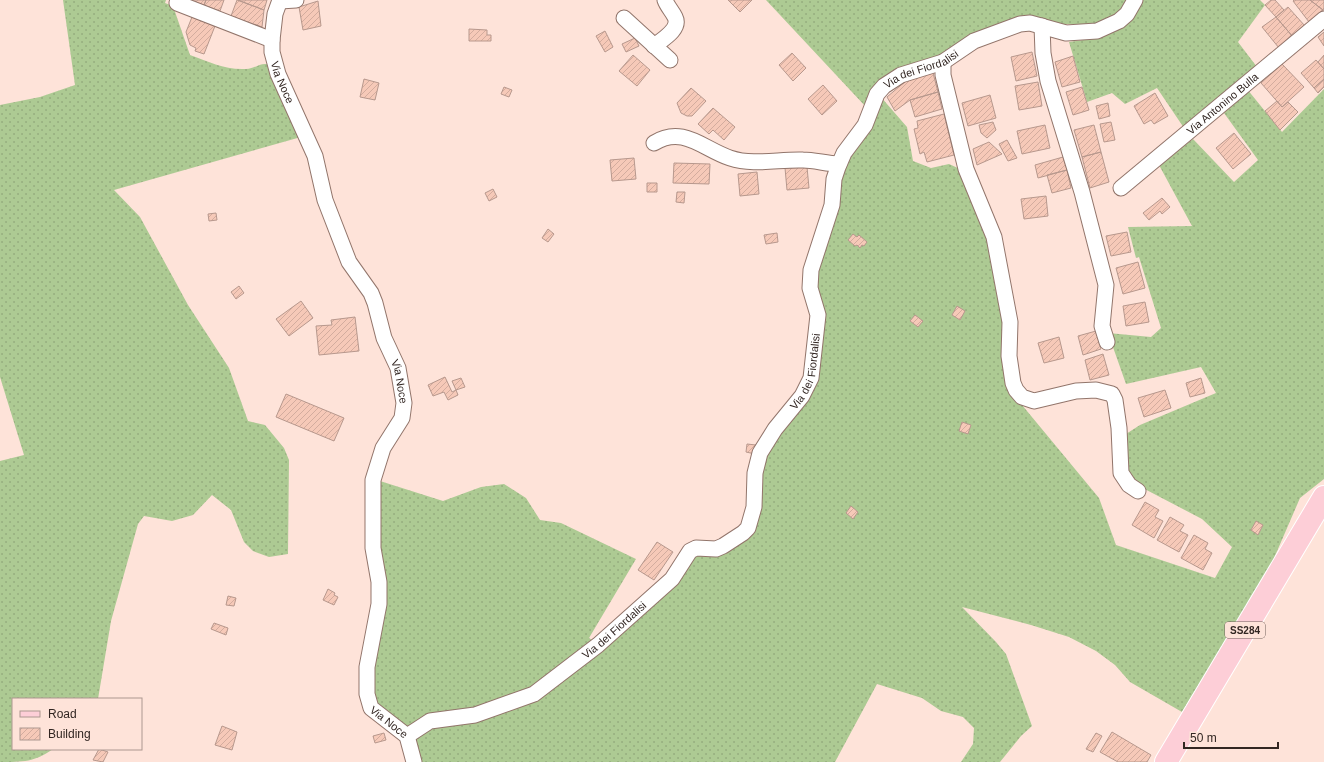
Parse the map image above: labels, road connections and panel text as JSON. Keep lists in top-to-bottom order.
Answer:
{
  "streets": {
    "main road": ["SS284"],
    "street": ["Via dei Fiordalisi", "Via Noce", "Via Antonino Bulla"]
  },
  "crossings": [
    ["Via dei Fiordalisi", "Via Noce"]
  ],
  "legend": ["Road", "Building"],
  "scale_bar": "50 m"
}
